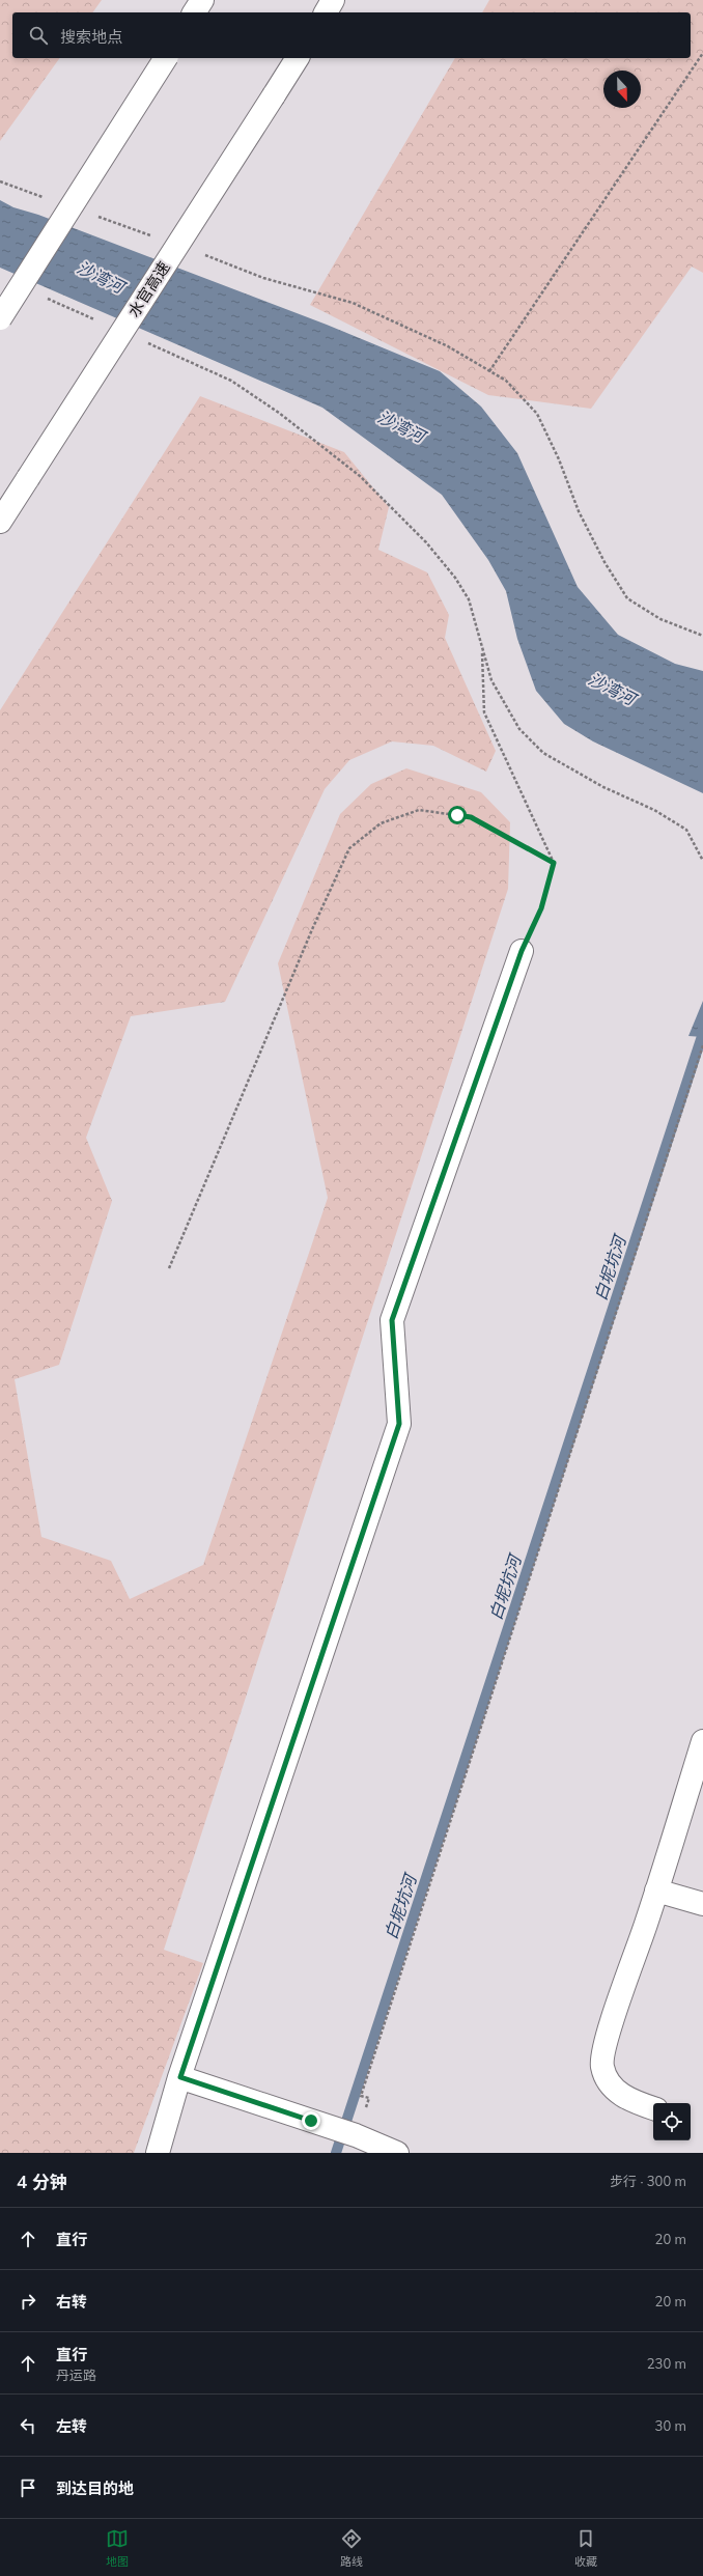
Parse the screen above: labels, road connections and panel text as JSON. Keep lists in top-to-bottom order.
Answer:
{
  "streets": {
    "main road": ["水官高速"]
  },
  "water": ["沙湾河", "白坭坑河"],
  "north": "bottom",
  "page": {
    "search": "搜索地点",
    "heading": ["4 分钟", "步行 · 300 m"],
    "list": [
      ["直行", "20 m"],
      ["右转", "20 m"],
      ["直行", "丹运路", "230 m"],
      ["左转", "30 m"],
      "到达目的地"
    ],
    "nav": ["地图", "路线", "收藏"]
  }
}
